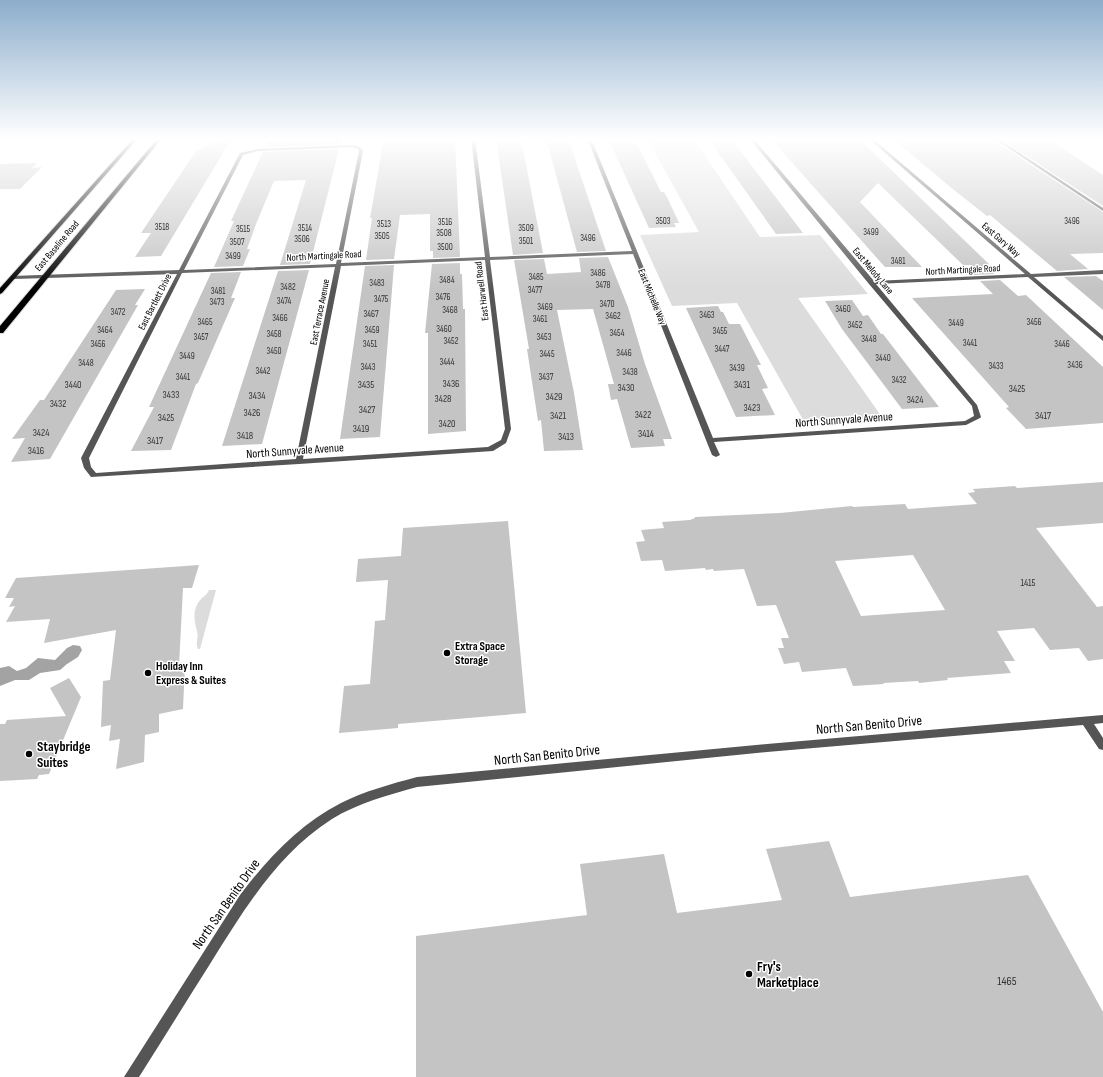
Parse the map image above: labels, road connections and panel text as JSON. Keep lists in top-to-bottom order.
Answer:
{
  "streets": {
    "main road": ["East Baseline Road"],
    "street": [
      "East Gary Way",
      "North Martingale Road",
      "East Melody Lane",
      "East Harwell Road",
      "East Michelle Way",
      "East Bartlett Drive",
      "East Terrace Avenue",
      "North Sunnyvale Avenue",
      "North San Benito Drive"
    ]
  },
  "crossings": [
    ["East Gary Way", "North Martingale Road"],
    ["East Baseline Road", "North Martingale Road"],
    ["North Martingale Road", "East Melody Lane"],
    ["North Martingale Road", "East Harwell Road"],
    ["North Martingale Road", "East Michelle Way"],
    ["North Martingale Road", "East Bartlett Drive"],
    ["North Martingale Road", "East Terrace Avenue"],
    ["East Melody Lane", "North Sunnyvale Avenue"],
    ["East Harwell Road", "North Sunnyvale Avenue"],
    ["East Michelle Way", "North Sunnyvale Avenue"],
    ["East Bartlett Drive", "North Sunnyvale Avenue"],
    ["East Terrace Avenue", "North Sunnyvale Avenue"]
  ],
  "places": [
    "Extra Space Storage",
    "Holiday Inn Express & Suites",
    "Staybridge Suites",
    "Fry's Marketplace"
  ],
  "house_numbers": [
    "3503",
    "3496",
    "3516",
    "3513",
    "3518",
    "3514",
    "3509",
    "3515",
    "3499",
    "3508",
    "3505",
    "3496",
    "3506",
    "3501",
    "3507",
    "3500",
    "3499",
    "3481",
    "3486",
    "3485",
    "3484",
    "3483",
    "3478",
    "3482",
    "3477",
    "3481",
    "3476",
    "3475",
    "3474",
    "3473",
    "3470",
    "3469",
    "3460",
    "3468",
    "3472",
    "3467",
    "3463",
    "3462",
    "3466",
    "3461",
    "3465",
    "3456",
    "3449",
    "3452",
    "3460",
    "3464",
    "3459",
    "3455",
    "3454",
    "3458",
    "3457",
    "3453",
    "3448",
    "3452",
    "3441",
    "3456",
    "3451",
    "3446",
    "3447",
    "3450",
    "3446",
    "3445",
    "3449",
    "3440",
    "3444",
    "3448",
    "3436",
    "3433",
    "3443",
    "3439",
    "3442",
    "3438",
    "3441",
    "3437",
    "3432",
    "3436",
    "3440",
    "3435",
    "3431",
    "3430",
    "3425",
    "3433",
    "3434",
    "3429",
    "3428",
    "3424",
    "3432",
    "3423",
    "3427",
    "3426",
    "3422",
    "3421",
    "3417",
    "3425",
    "3420",
    "3419",
    "3424",
    "3414",
    "3418",
    "3413",
    "3417",
    "3416",
    "1415",
    "1465"
  ]
}
